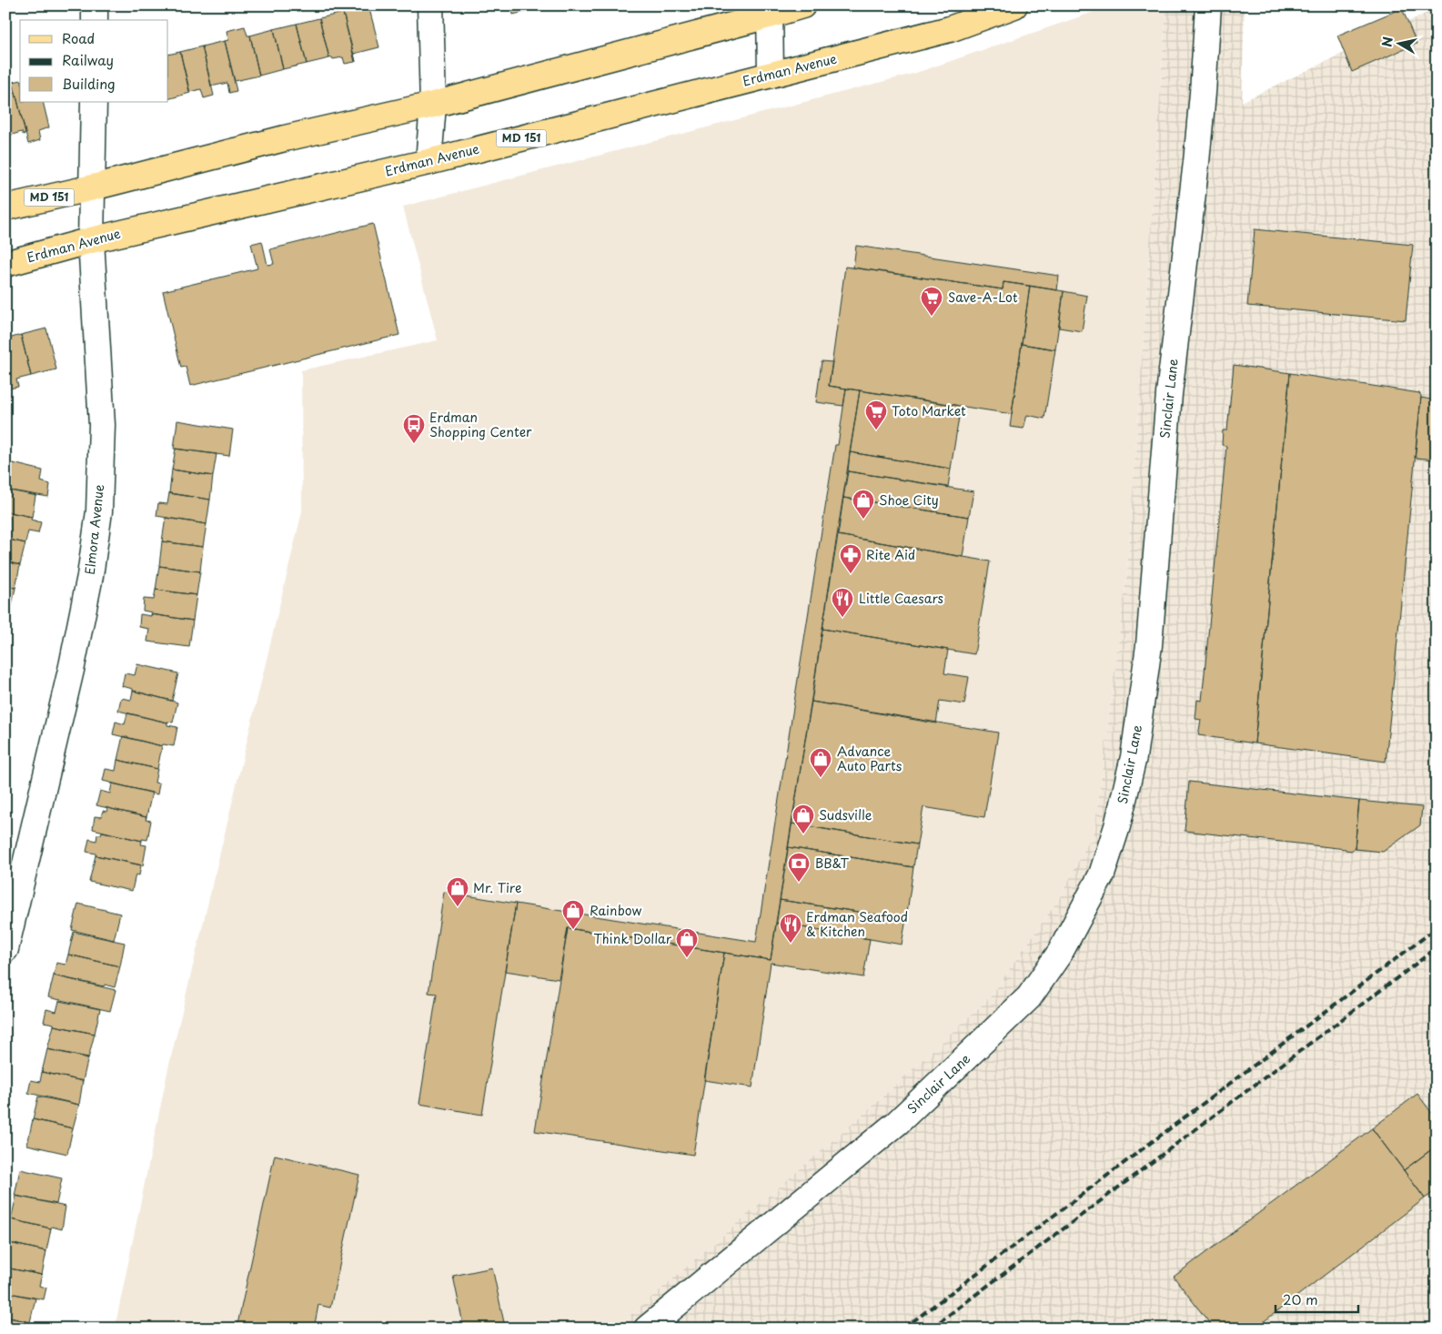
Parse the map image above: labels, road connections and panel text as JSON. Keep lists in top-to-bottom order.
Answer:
{
  "streets": {
    "main road": [
      "Erdman Avenue",
      "MD 151",
      "Sinclair Lane",
      "Elmora Avenue"
    ]
  },
  "crossings": [
    ["Erdman Avenue", "Elmora Avenue"],
    ["MD 151", "Elmora Avenue"]
  ],
  "places": {
    "supermarket": ["Save-A-Lot", "Toto Market"],
    "bus stop": ["Erdman Shopping Center"],
    "shop": [
      "Shoe City",
      "Advance Auto Parts",
      "Sudsville",
      "Mr. Tire",
      "Rainbow",
      "Think Dollar"
    ],
    "pharmacy": ["Rite Aid"],
    "restaurant": ["Little Caesars", "Erdman Seafood & Kitchen"],
    "bank": ["BB&T"]
  },
  "legend": ["Road", "Railway", "Building"],
  "scale_bar": "20 m",
  "north": "left"
}
